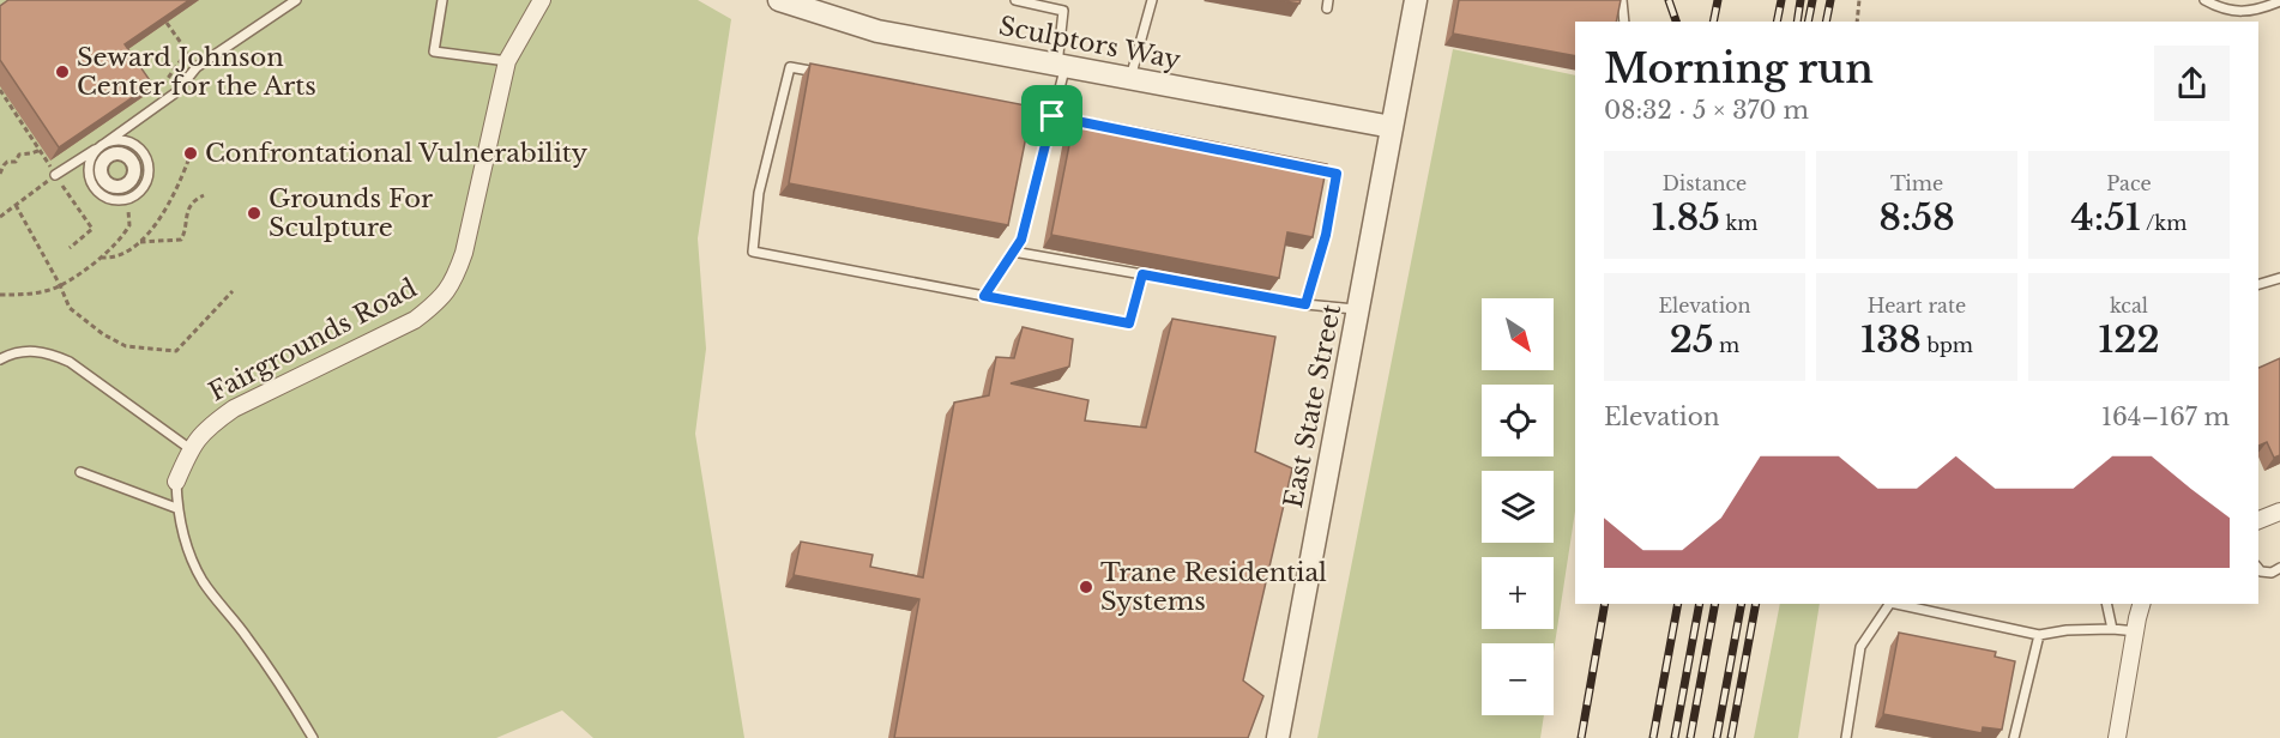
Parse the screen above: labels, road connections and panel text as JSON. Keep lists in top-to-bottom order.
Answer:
{
  "streets": {
    "street": ["Sculptors Way", "Fairgrounds Road", "East State Street"]
  },
  "crossings": [
    ["Sculptors Way", "East State Street"]
  ],
  "places": [
    "Seward Johnson Center for the Arts",
    "Confrontational Vulnerability",
    "Grounds For Sculpture",
    "Trane Residential Systems"
  ],
  "north": "bottom right",
  "page": {
    "heading": ["Morning run", "08:32 · 5 × 370 m"],
    "stats": [
      ["Distance", "1.85 km"],
      ["Time", "8:58"],
      ["Pace", "4:51 /km"],
      ["Elevation", "25 m"],
      ["Heart rate", "138 bpm"],
      ["kcal", "122"]
    ],
    "map_buttons": ["+", "−"],
    "chart": ["Elevation", "164–167 m"]
  }
}
